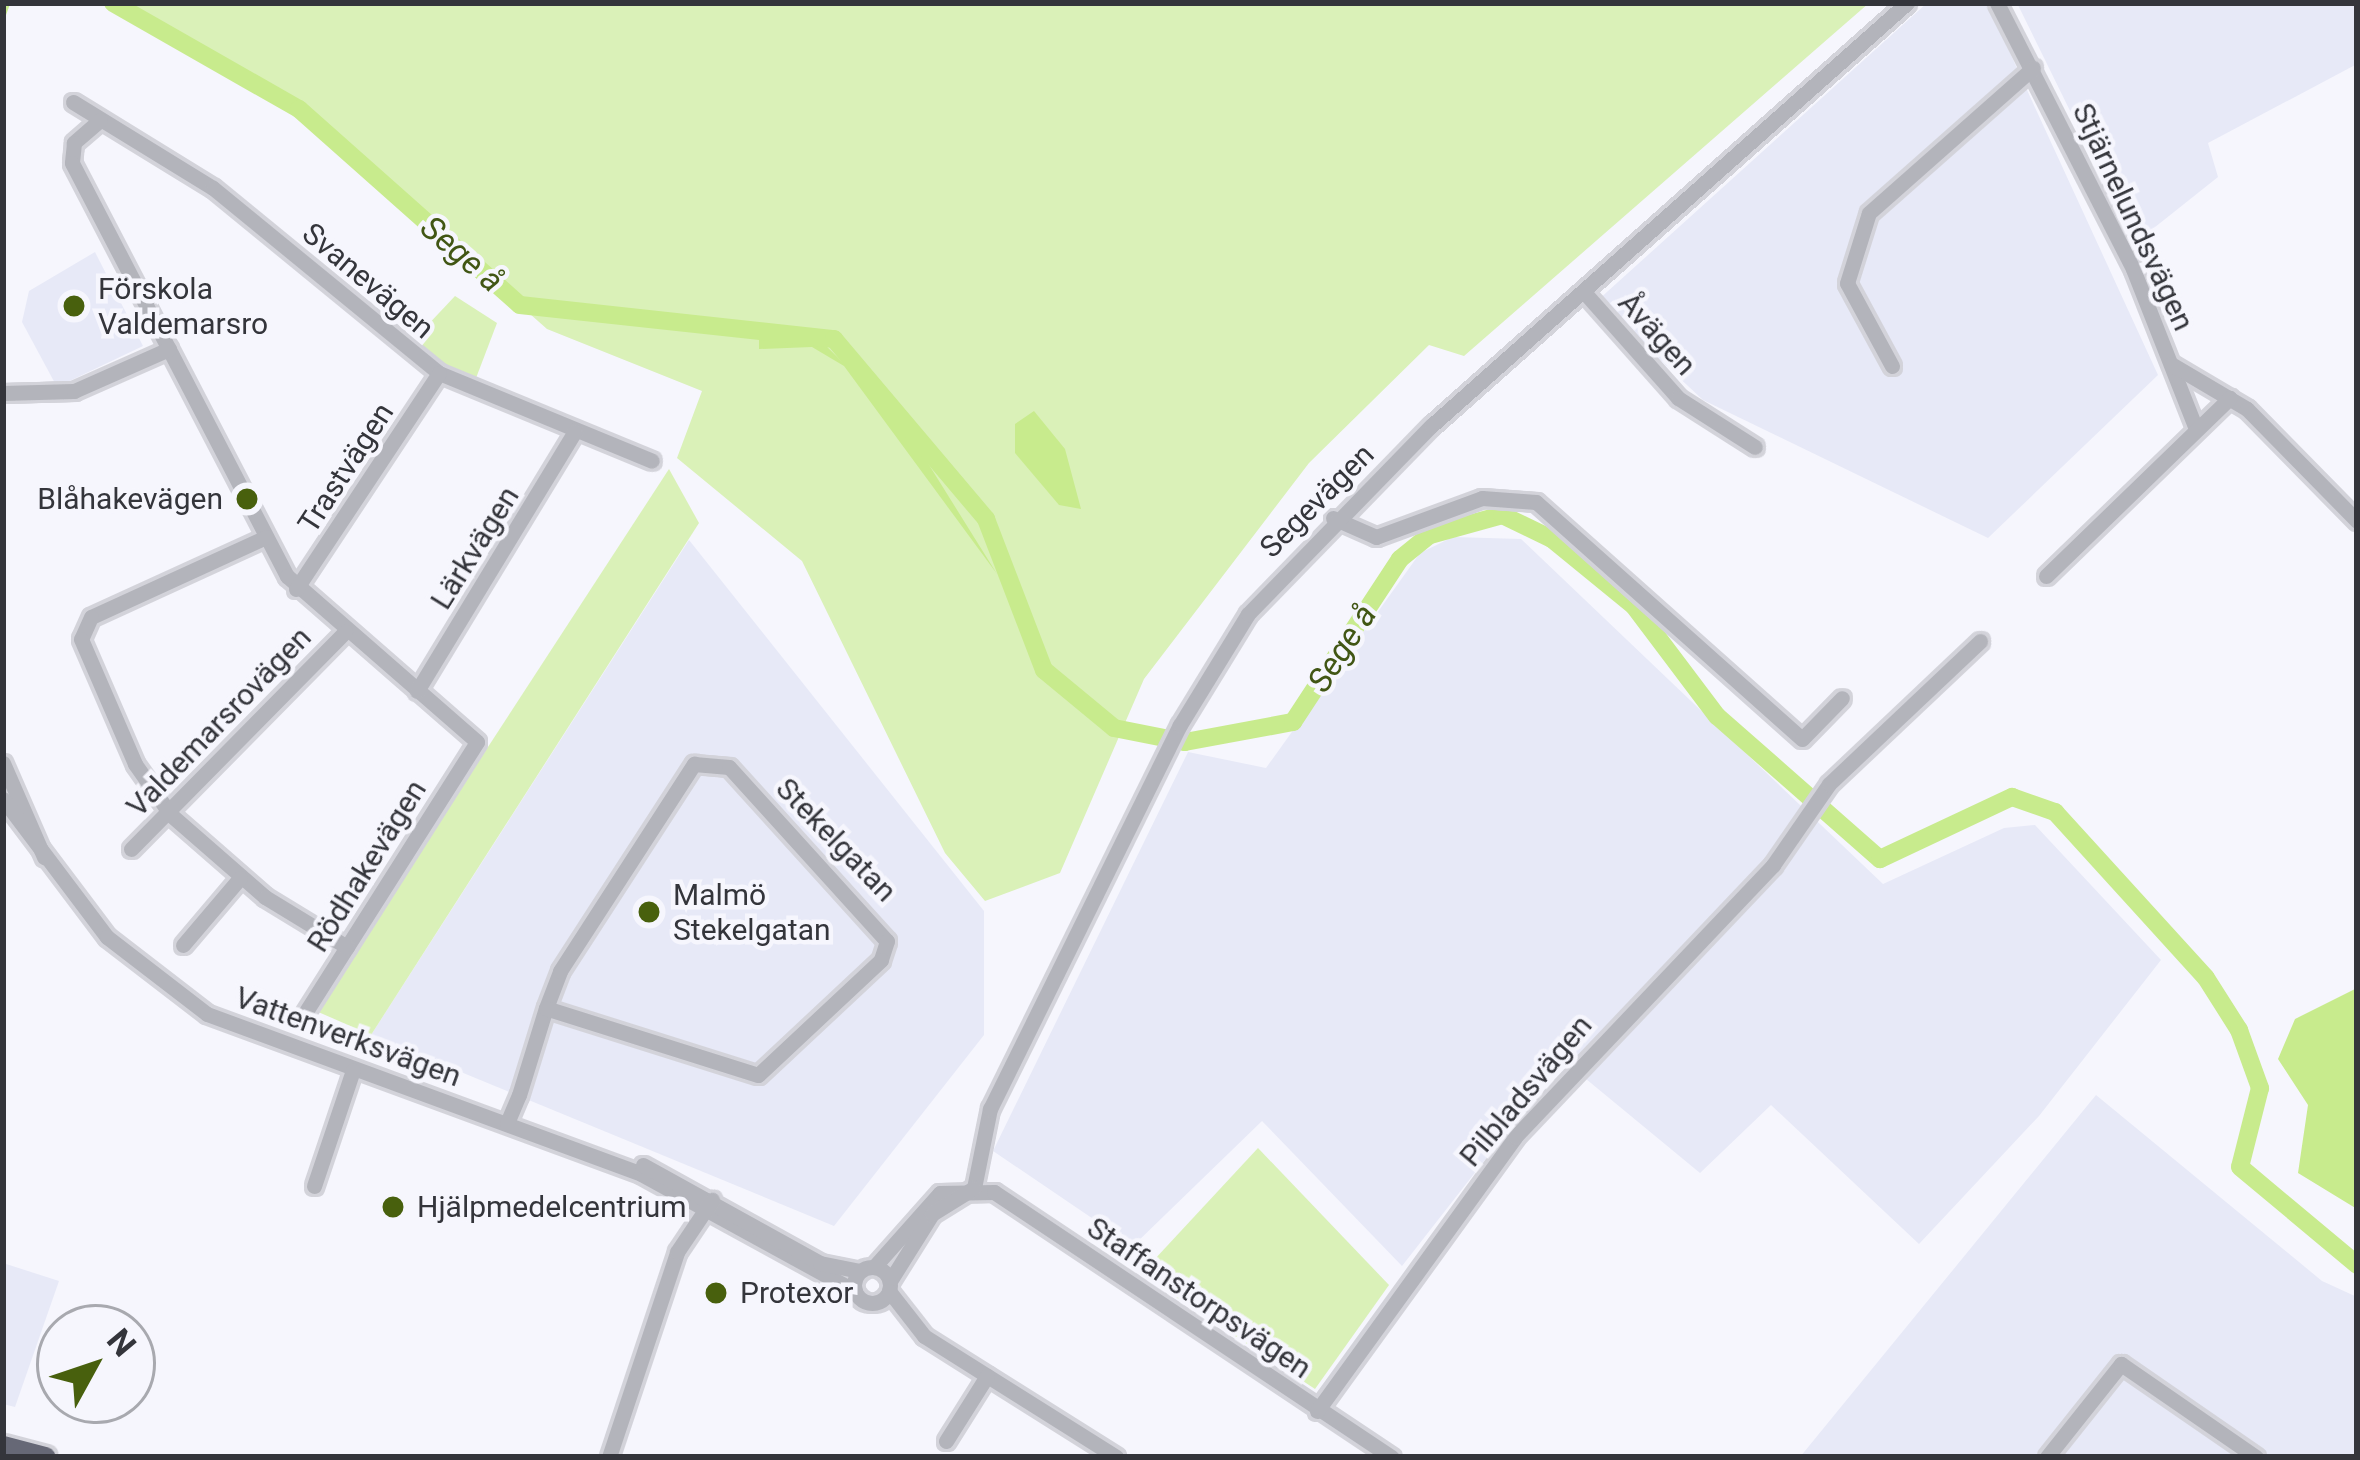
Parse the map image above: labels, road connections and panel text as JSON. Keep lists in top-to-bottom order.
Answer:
{
  "streets": {
    "street": [
      "Stjärnelundsvägen",
      "Svanevägen",
      "Åvägen",
      "Trastvägen",
      "Segevägen",
      "Lärkvägen",
      "Valdemarsrovägen",
      "Stekelgatan",
      "Rödhakevägen",
      "Vattenverksvägen",
      "Pilbladsvägen",
      "Staffanstorpsvägen"
    ]
  },
  "crossings": [
    ["Svanevägen", "Trastvägen"],
    ["Svanevägen", "Lärkvägen"],
    ["Åvägen", "Segevägen"],
    ["Segevägen", "Staffanstorpsvägen"],
    ["Lärkvägen", "Rödhakevägen"],
    ["Stekelgatan", "Vattenverksvägen"],
    ["Pilbladsvägen", "Staffanstorpsvägen"]
  ],
  "water": ["Sege å"],
  "places": [
    "Förskola Valdemarsro",
    "Blåhakevägen",
    "Malmö Stekelgatan",
    "Hjälpmedelcentrium",
    "Protexor"
  ],
  "north": "top right"
}
